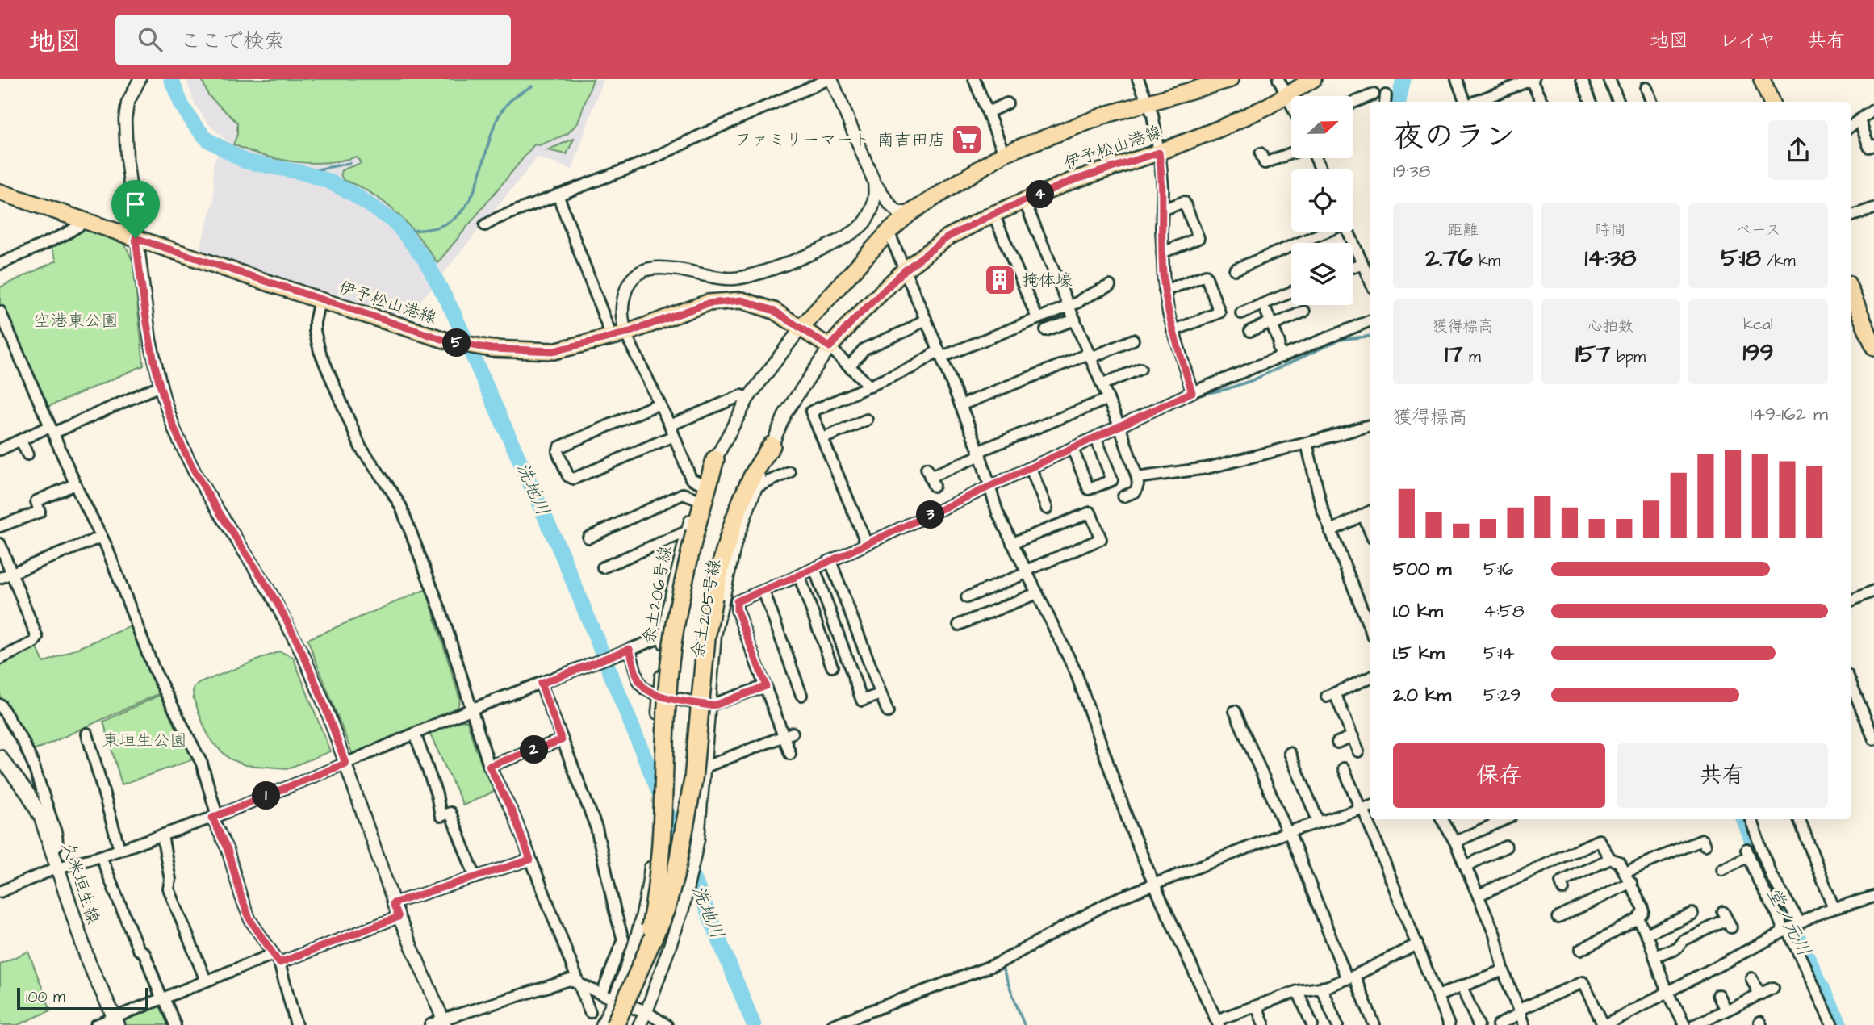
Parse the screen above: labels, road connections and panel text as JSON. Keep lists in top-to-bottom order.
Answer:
{
  "streets": {
    "main road": ["伊予松山港線", "久米垣生線"],
    "street": ["余土206号線", "余土205号線"]
  },
  "crossings": [
    ["伊予松山港線", "余土206号線"],
    ["伊予松山港線", "余土205号線"]
  ],
  "water": ["洗地川", "堂ノ元川"],
  "parks": ["空港東公園", "東垣生公園"],
  "places": {
    "supermarket": ["ファミリーマート 南吉田店"],
    "building": ["掩体壕"]
  },
  "scale_bar": "100 m",
  "north": "right",
  "page": {
    "header": "地図",
    "search": "ここで検索",
    "nav": ["地図", "レイヤ", "共有"],
    "heading": ["夜のラン", "19:38"],
    "pins": [
      "4",
      "5",
      "3",
      "2",
      "1"
    ],
    "stats": [
      ["距離", "2.76 km"],
      ["時間", "14:38"],
      ["ペース", "5:18 /km"],
      ["獲得標高", "17 m"],
      ["心拍数", "157 bpm"],
      ["kcal", "199"]
    ],
    "chart": ["獲得標高", "149–162 m"],
    "list": [
      {
        "name": "500 m",
        "note": "5:16"
      },
      {
        "name": "1.0 km",
        "note": "4:58"
      },
      {
        "name": "1.5 km",
        "note": "5:14"
      },
      {
        "name": "2.0 km",
        "note": "5:29"
      }
    ],
    "buttons": ["保存", "共有"],
    "scale": "100 m"
  }
}
